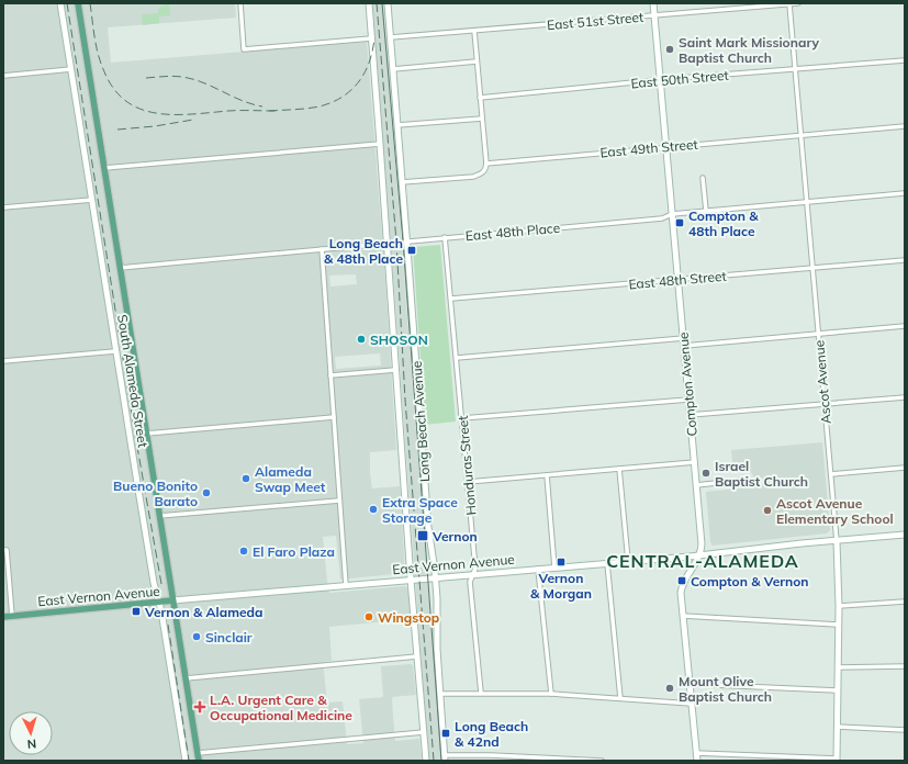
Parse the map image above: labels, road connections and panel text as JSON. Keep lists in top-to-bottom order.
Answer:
{
  "streets": {
    "main road": ["South Alameda Street", "East Vernon Avenue"],
    "street": [
      "East 51st Street",
      "East 50th Street",
      "East 49th Street",
      "East 48th Place",
      "East 48th Street",
      "Ascot Avenue",
      "Compton Avenue",
      "Long Beach Avenue",
      "Honduras Street"
    ]
  },
  "crossings": [
    ["East 51st Street", "Ascot Avenue"],
    ["East 51st Street", "Compton Avenue"],
    ["East 51st Street", "Long Beach Avenue"],
    ["East 50th Street", "Ascot Avenue"],
    ["East 50th Street", "Compton Avenue"],
    ["East 49th Street", "Ascot Avenue"],
    ["East 49th Street", "Compton Avenue"],
    ["East 48th Place", "South Alameda Street"],
    ["East 48th Place", "Ascot Avenue"],
    ["East 48th Place", "Compton Avenue"],
    ["East 48th Place", "Long Beach Avenue"],
    ["East 48th Place", "Honduras Street"],
    ["East 48th Street", "Ascot Avenue"],
    ["East 48th Street", "Compton Avenue"],
    ["East 48th Street", "Honduras Street"],
    ["South Alameda Street", "East Vernon Avenue"],
    ["Ascot Avenue", "East Vernon Avenue"],
    ["Compton Avenue", "East Vernon Avenue"],
    ["Long Beach Avenue", "East Vernon Avenue"],
    ["Honduras Street", "East Vernon Avenue"]
  ],
  "districts": ["CENTRAL-ALAMEDA"],
  "places": {
    "other": [
      "Saint Mark Missionary Baptist Church",
      "SHOSON",
      "Israel Baptist Church",
      "Alameda Swap Meet",
      "Bueno Bonito Barato",
      "Extra Space Storage",
      "Ascot Avenue Elementary School",
      "El Faro Plaza",
      "Wingstop",
      "Sinclair",
      "Mount Olive Baptist Church"
    ],
    "transit": [
      "Compton & 48th Place",
      "Long Beach & 48th Place",
      "Vernon",
      "Vernon & Morgan",
      "Compton & Vernon",
      "Vernon & Alameda",
      "Long Beach & 42nd"
    ],
    "health": ["L.A. Urgent Care & Occupational Medicine"]
  },
  "north": "bottom"
}
